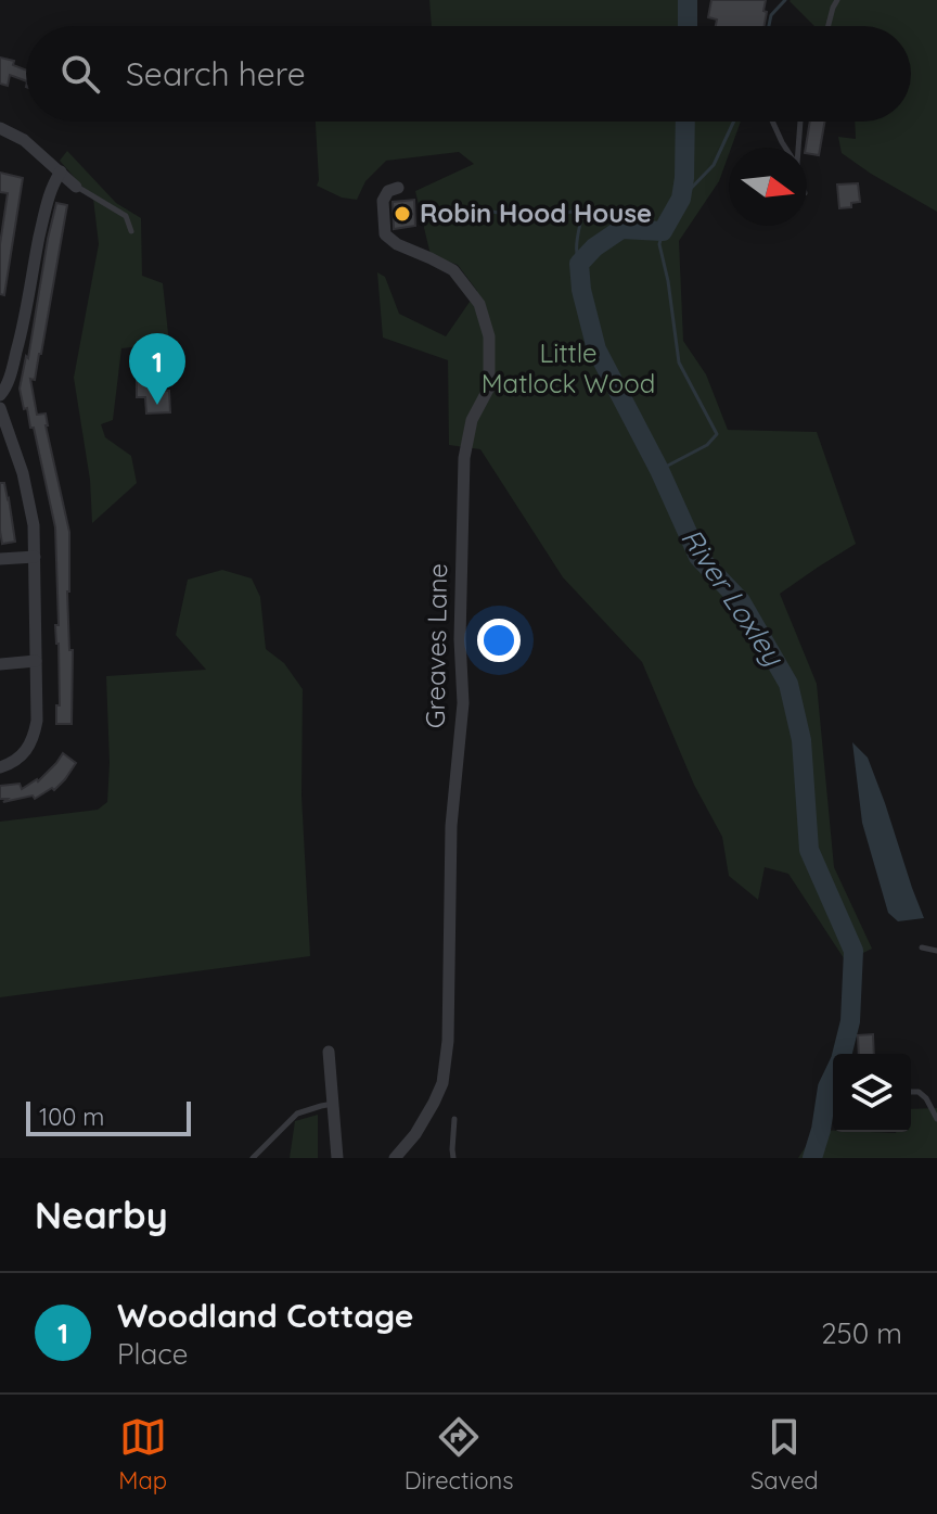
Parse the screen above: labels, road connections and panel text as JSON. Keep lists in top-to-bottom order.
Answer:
{
  "streets": {
    "street": ["Greaves Lane"]
  },
  "water": ["River Loxley"],
  "parks": ["Little Matlock Wood"],
  "places": ["Robin Hood House"],
  "scale_bar": "100 m",
  "north": "right",
  "page": {
    "search": "Search here",
    "pins": "1",
    "scale": "100 m",
    "heading": "Nearby",
    "list": [
      {
        "mark": "1",
        "name": "Woodland Cottage",
        "note": "Place",
        "value": "250 m"
      }
    ],
    "nav": ["Map", "Directions", "Saved"]
  }
}
